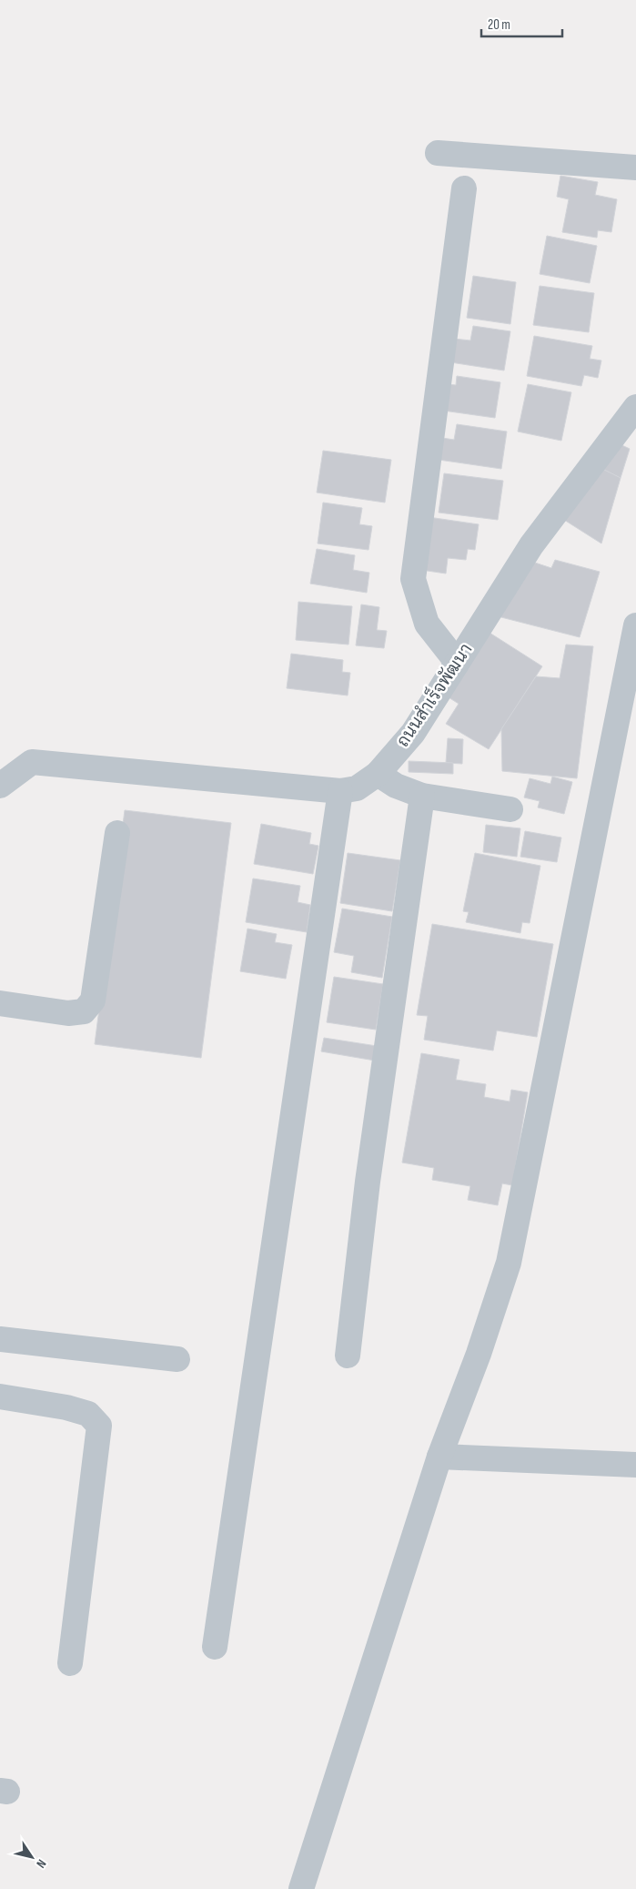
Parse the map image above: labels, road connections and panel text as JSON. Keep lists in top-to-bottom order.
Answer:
{
  "streets": {
    "street": ["ถนนสำเร็จพัฒนา"]
  },
  "scale_bar": "20 m",
  "north": "bottom right"
}
